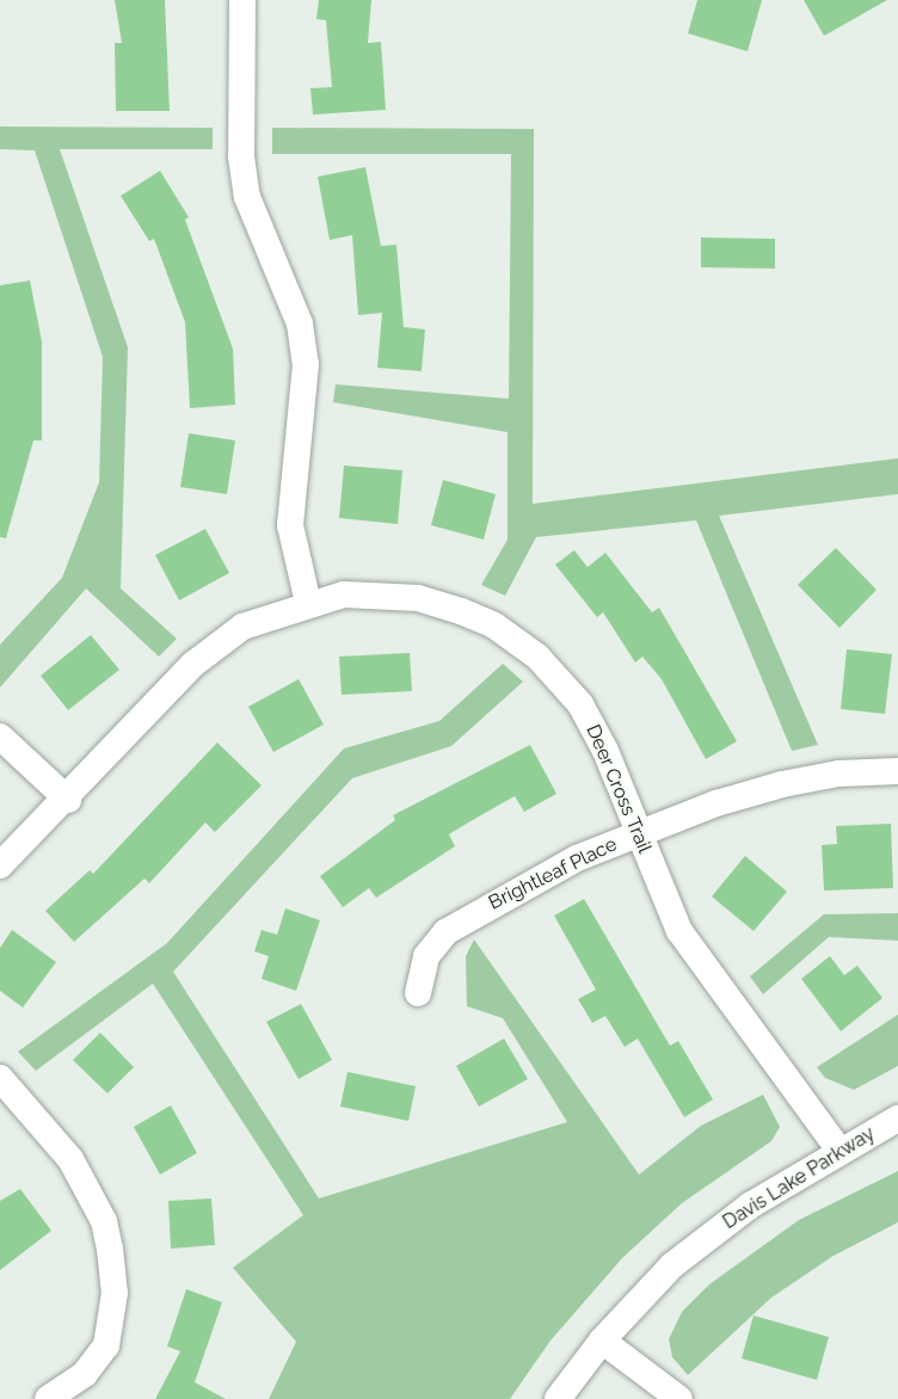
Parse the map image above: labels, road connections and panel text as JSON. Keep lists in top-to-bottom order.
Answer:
{
  "streets": {
    "street": ["Deer Cross Trail", "Brightleaf Place", "Davis Lake Parkway"]
  },
  "crossings": [
    ["Deer Cross Trail", "Brightleaf Place"],
    ["Deer Cross Trail", "Davis Lake Parkway"]
  ]
}
